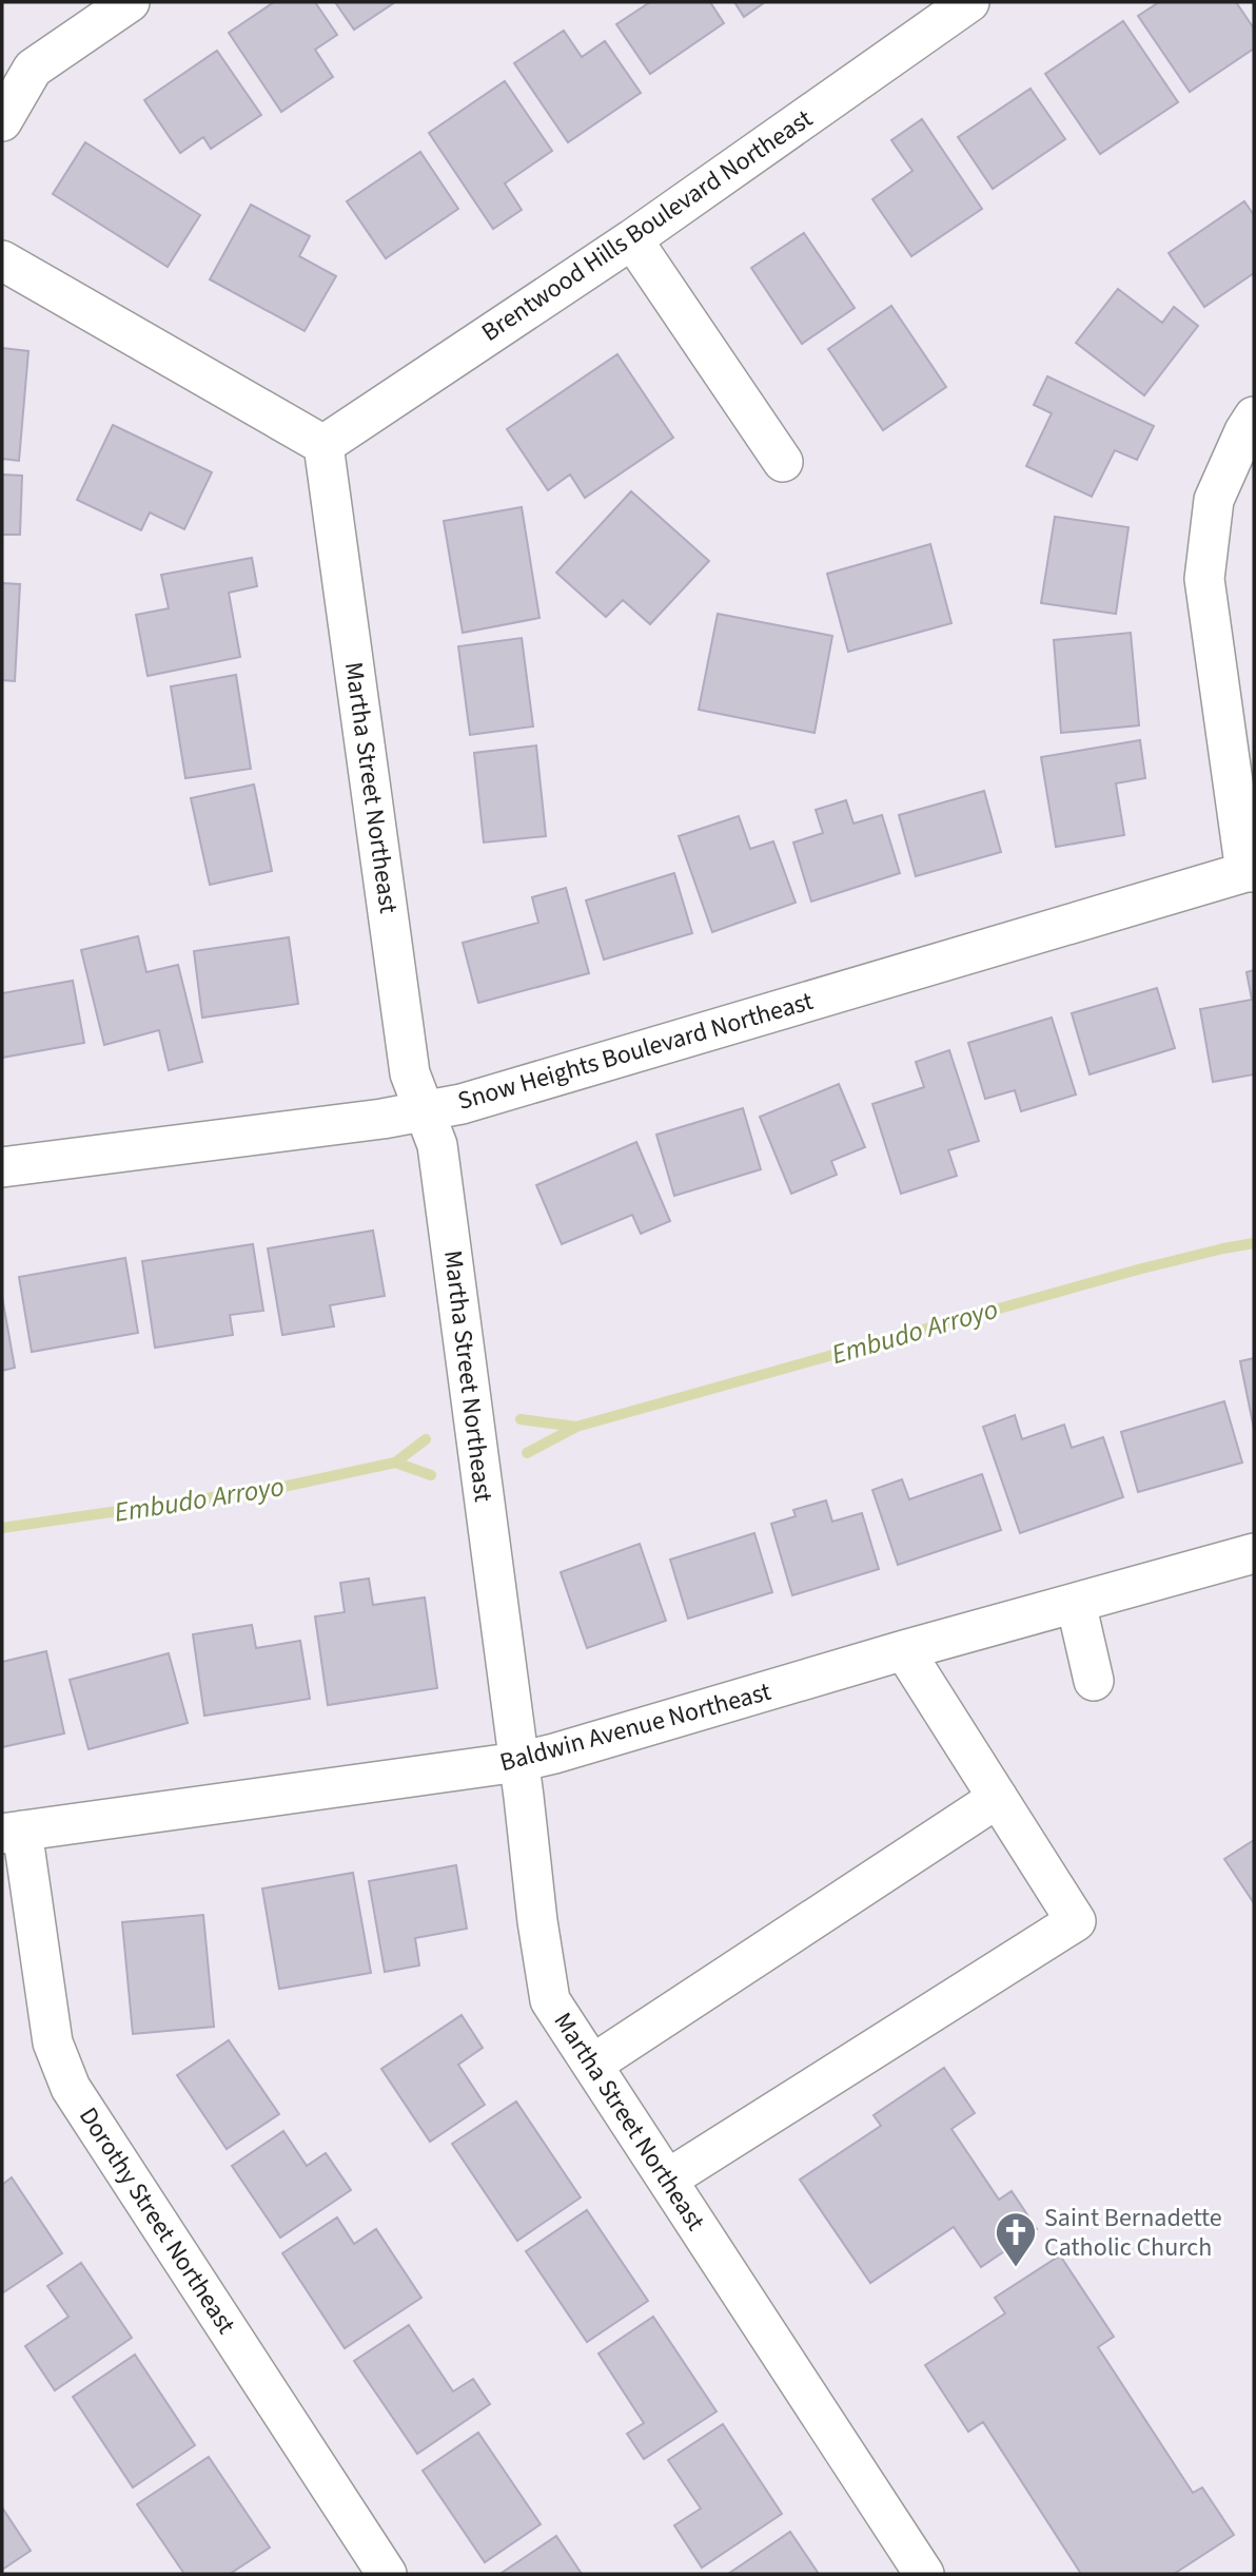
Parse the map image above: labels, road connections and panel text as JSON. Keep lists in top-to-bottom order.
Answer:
{
  "streets": {
    "street": [
      "Brentwood Hills Boulevard Northeast",
      "Martha Street Northeast",
      "Snow Heights Boulevard Northeast",
      "Baldwin Avenue Northeast",
      "Dorothy Street Northeast"
    ]
  },
  "crossings": [
    ["Brentwood Hills Boulevard Northeast", "Martha Street Northeast"],
    ["Martha Street Northeast", "Snow Heights Boulevard Northeast"],
    ["Martha Street Northeast", "Baldwin Avenue Northeast"],
    ["Baldwin Avenue Northeast", "Dorothy Street Northeast"]
  ],
  "water": ["Embudo Arroyo"],
  "places": {
    "church": ["Saint Bernadette Catholic Church"]
  }
}
